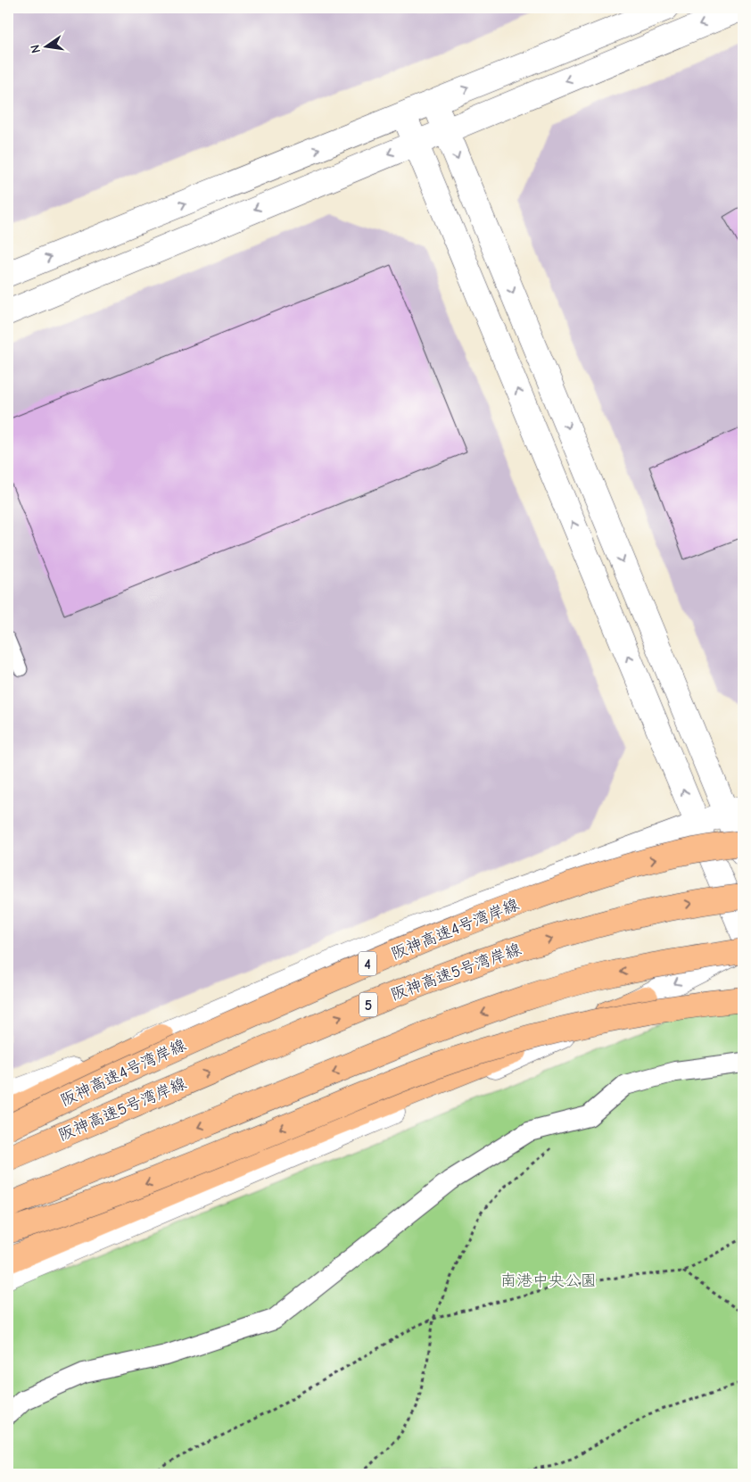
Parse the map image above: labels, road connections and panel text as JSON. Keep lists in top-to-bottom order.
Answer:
{
  "streets": {
    "highway": [
      "阪神高速4号湾岸線",
      "4",
      "阪神高速5号湾岸線",
      "5"
    ]
  },
  "parks": ["南港中央公園"],
  "north": "left"
}
